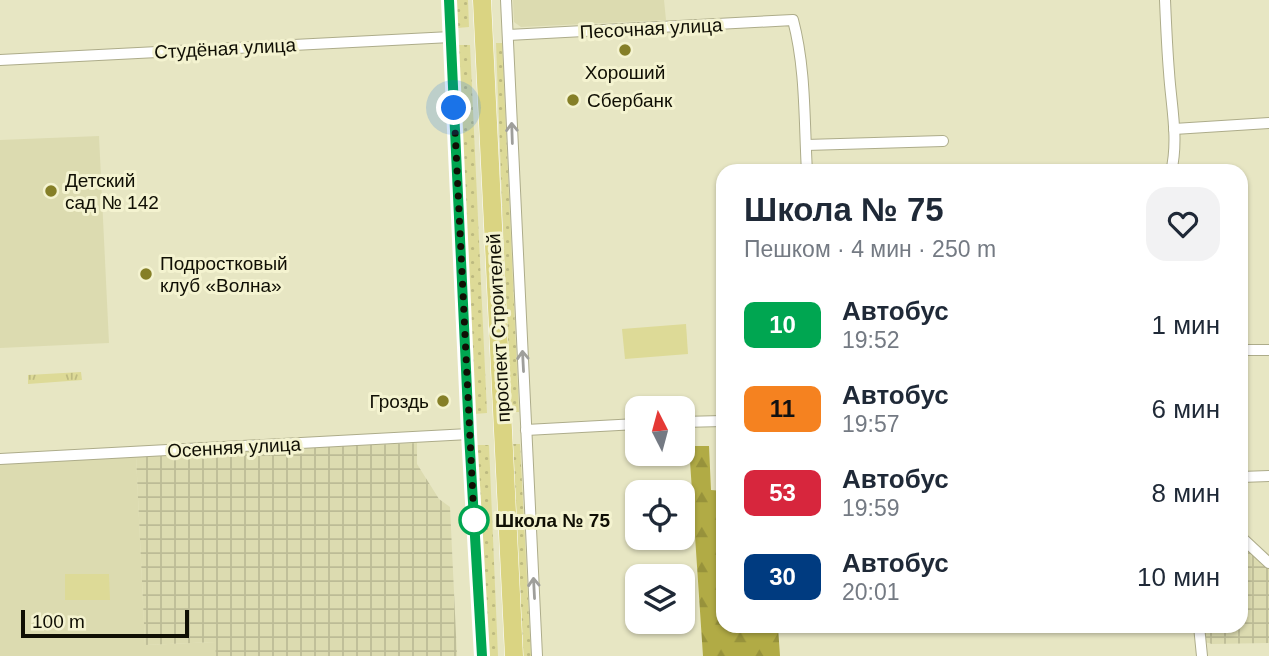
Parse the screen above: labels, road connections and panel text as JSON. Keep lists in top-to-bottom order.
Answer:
{
  "streets": {
    "main road": ["проспект Строителей"],
    "street": ["Песочная улица", "Студёная улица", "Осенняя улица"]
  },
  "crossings": [
    ["Песочная улица", "проспект Строителей"],
    ["Студёная улица", "проспект Строителей"],
    ["проспект Строителей", "Осенняя улица"]
  ],
  "places": [
    "Хороший",
    "Сбербанк",
    "Детский сад № 142",
    "Подростковый клуб «Волна»",
    "Гроздь",
    "Школа № 75"
  ],
  "lines": ["bus line 10"],
  "scale_bar": "100 m",
  "north": "top",
  "page": {
    "heading": ["Школа № 75", "Пешком · 4 мин · 250 m"],
    "list": [
      {
        "mark": "10",
        "name": "Автобус",
        "note": "19:52",
        "value": "1 мин"
      },
      {
        "mark": "11",
        "name": "Автобус",
        "note": "19:57",
        "value": "6 мин"
      },
      {
        "mark": "53",
        "name": "Автобус",
        "note": "19:59",
        "value": "8 мин"
      },
      {
        "mark": "30",
        "name": "Автобус",
        "note": "20:01",
        "value": "10 мин"
      }
    ],
    "scale": "100 m"
  }
}
